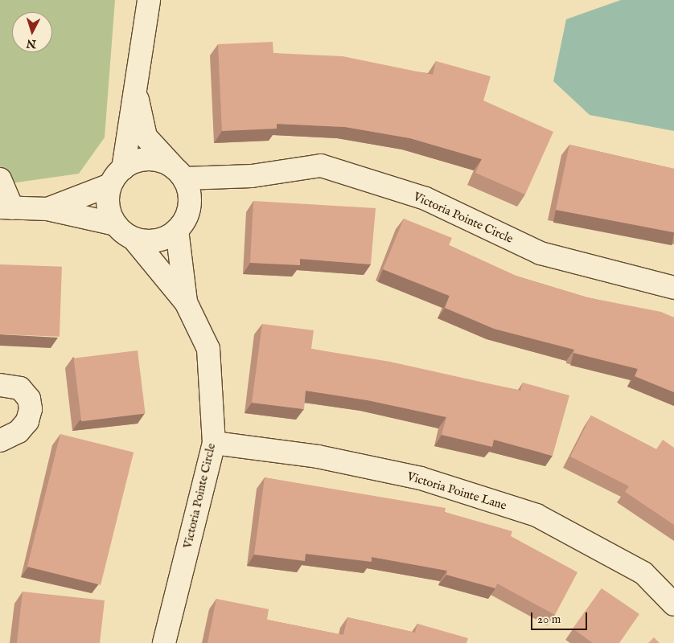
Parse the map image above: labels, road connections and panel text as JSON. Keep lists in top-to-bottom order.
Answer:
{
  "streets": {
    "street": ["Victoria Pointe Circle", "Victoria Pointe Lane"]
  },
  "crossings": [
    ["Victoria Pointe Circle", "Victoria Pointe Lane"]
  ],
  "scale_bar": "20 m",
  "north": "bottom"
}
